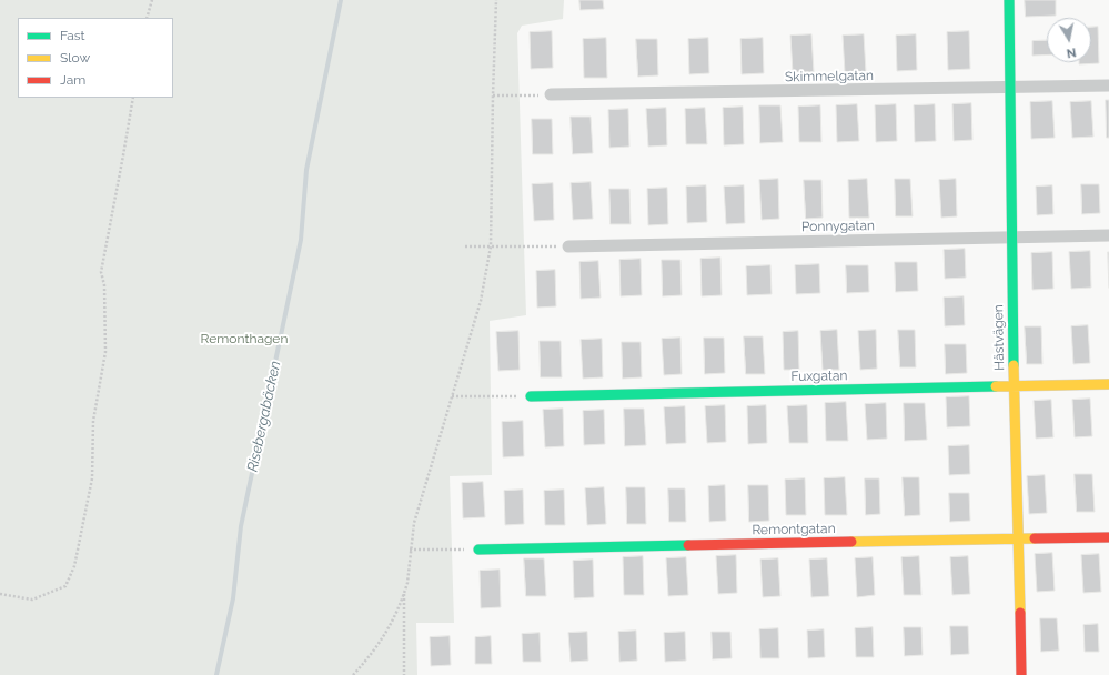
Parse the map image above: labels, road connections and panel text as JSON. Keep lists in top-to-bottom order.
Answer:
{
  "streets": {
    "street": [
      "Skimmelgatan",
      "Ponnygatan",
      "Hästvägen",
      "Fuxgatan",
      "Remontgatan"
    ]
  },
  "crossings": [
    ["Skimmelgatan", "Hästvägen"],
    ["Ponnygatan", "Hästvägen"],
    ["Hästvägen", "Fuxgatan"],
    ["Hästvägen", "Remontgatan"]
  ],
  "water": ["Risebergabäcken"],
  "parks": ["Remonthagen"],
  "legend": ["Fast", "Slow", "Jam"],
  "north": "bottom"
}
